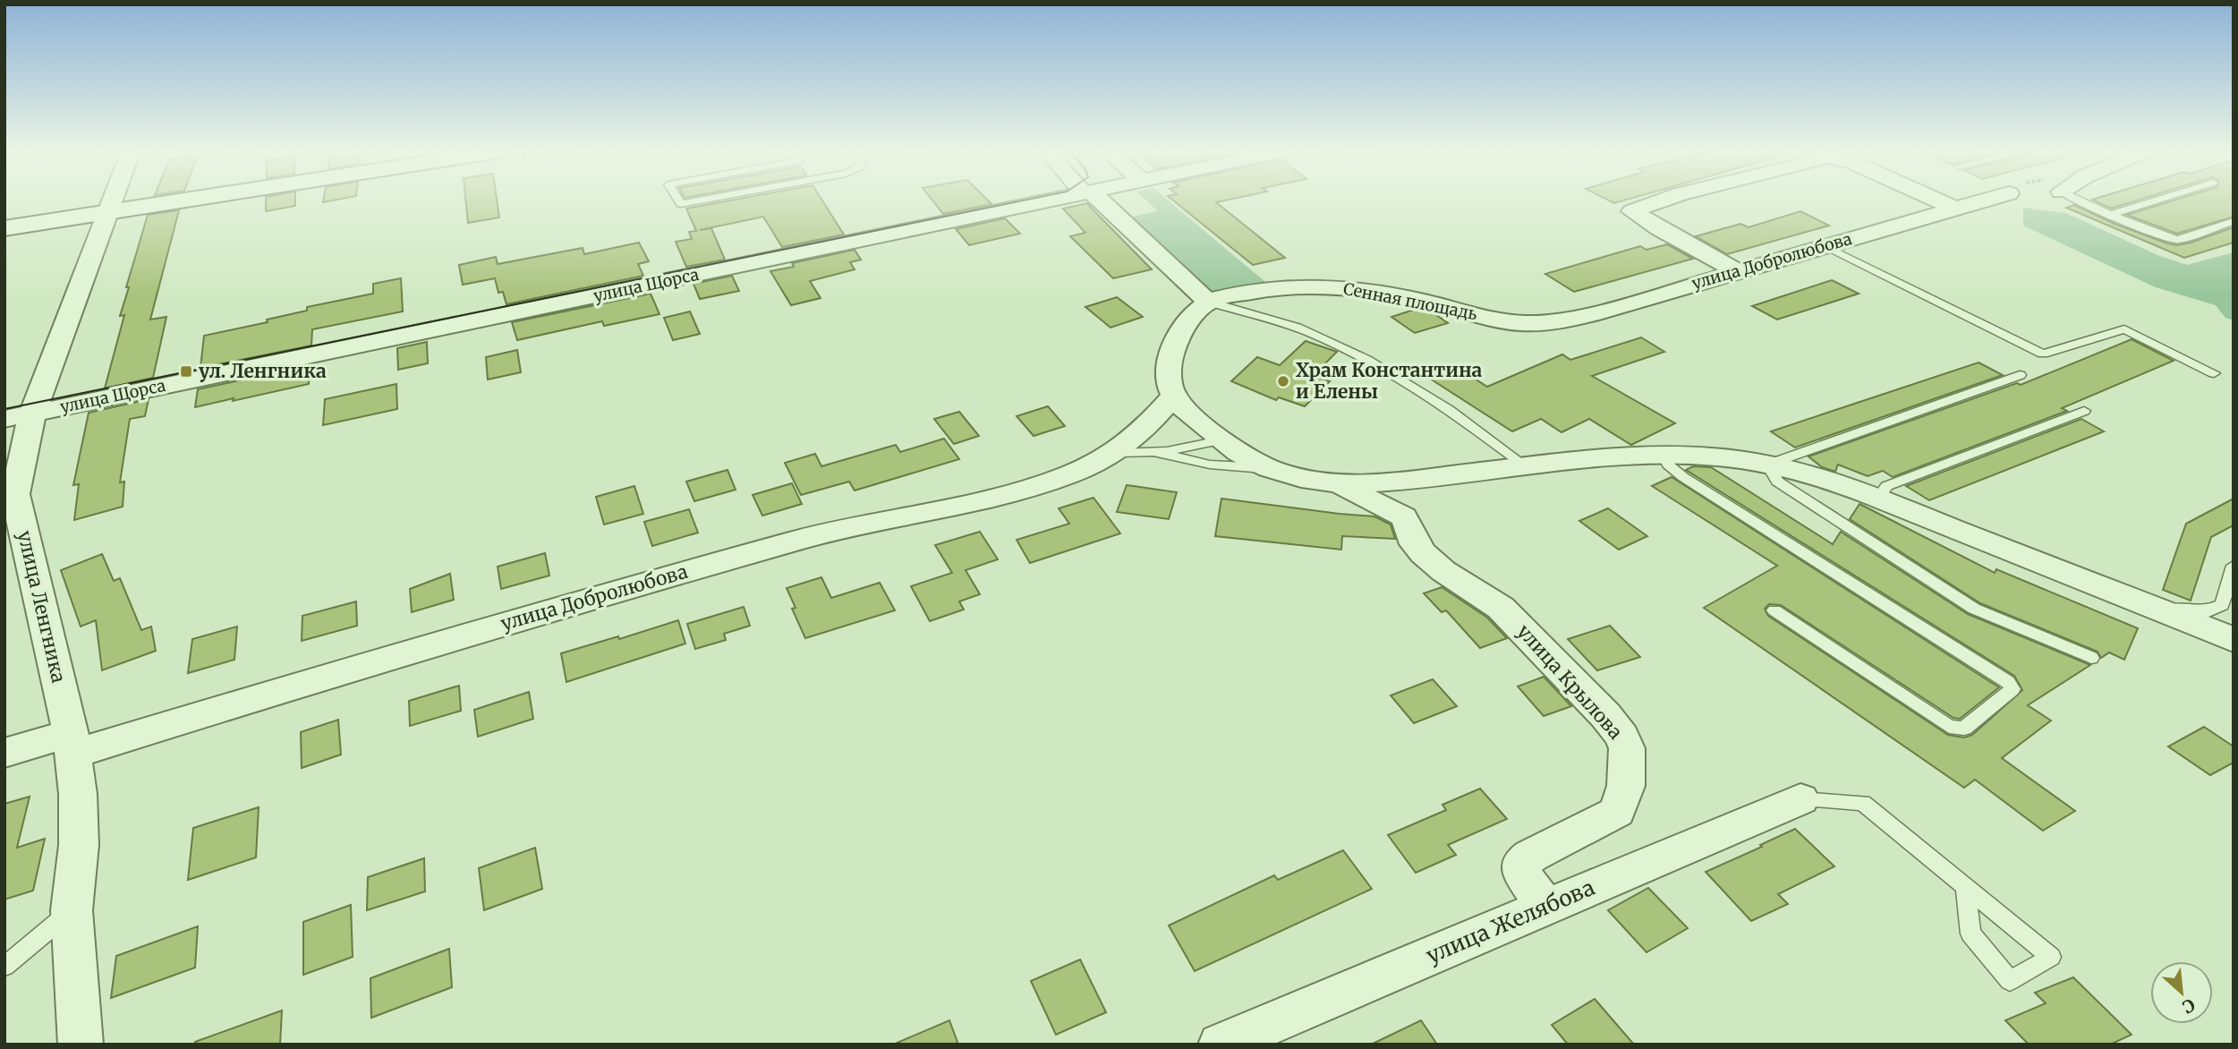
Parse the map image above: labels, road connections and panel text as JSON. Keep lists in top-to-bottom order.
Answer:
{
  "streets": {
    "street": [
      "улица Добролюбова",
      "улица Щорса",
      "Сенная площадь",
      "улица Ленгника",
      "улица Крылова",
      "улица Желябова"
    ]
  },
  "crossings": [
    ["улица Добролюбова", "Сенная площадь"],
    ["улица Добролюбова", "улица Ленгника"],
    ["улица Щорса", "улица Ленгника"],
    ["улица Крылова", "улица Желябова"]
  ],
  "places": {
    "transit": ["ул. Ленгника"],
    "other": ["Храм Константина и Елены"]
  },
  "north": "bottom right"
}
